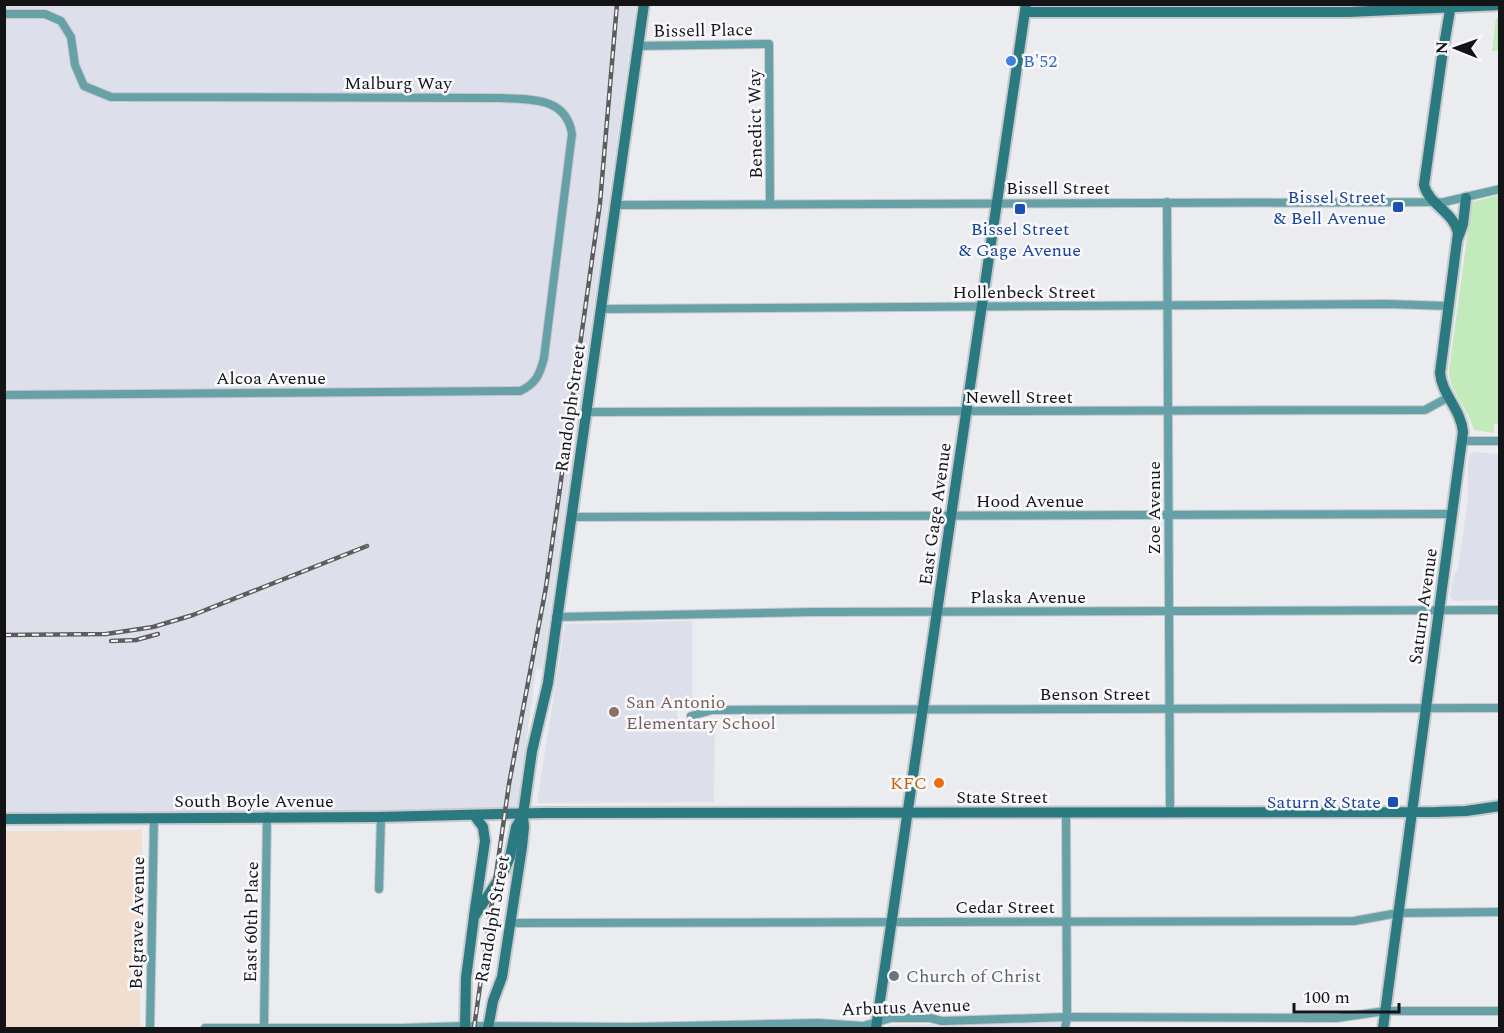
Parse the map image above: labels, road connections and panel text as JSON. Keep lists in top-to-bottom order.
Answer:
{
  "streets": {
    "street": [
      "Bissell Place",
      "Malburg Way",
      "Benedict Way",
      "Bissell Street",
      "Hollenbeck Street",
      "Alcoa Avenue",
      "Newell Street",
      "Randolph Street",
      "Hood Avenue",
      "Zoe Avenue",
      "East Gage Avenue",
      "Plaska Avenue",
      "Saturn Avenue",
      "Benson Street",
      "State Street",
      "South Boyle Avenue",
      "Cedar Street",
      "East 60th Place",
      "Belgrave Avenue",
      "Arbutus Avenue"
    ]
  },
  "crossings": [
    ["Bissell Place", "Benedict Way"],
    ["Bissell Place", "Randolph Street"],
    ["Malburg Way", "Alcoa Avenue"],
    ["Benedict Way", "Bissell Street"],
    ["Bissell Street", "Randolph Street"],
    ["Bissell Street", "Zoe Avenue"],
    ["Bissell Street", "East Gage Avenue"],
    ["Bissell Street", "Saturn Avenue"],
    ["Hollenbeck Street", "Randolph Street"],
    ["Hollenbeck Street", "Zoe Avenue"],
    ["Hollenbeck Street", "East Gage Avenue"],
    ["Hollenbeck Street", "Saturn Avenue"],
    ["Newell Street", "Randolph Street"],
    ["Newell Street", "Zoe Avenue"],
    ["Newell Street", "East Gage Avenue"],
    ["Newell Street", "Saturn Avenue"],
    ["Randolph Street", "Hood Avenue"],
    ["Randolph Street", "Plaska Avenue"],
    ["Randolph Street", "State Street"],
    ["Randolph Street", "Cedar Street"],
    ["Randolph Street", "Arbutus Avenue"],
    ["Hood Avenue", "Zoe Avenue"],
    ["Hood Avenue", "East Gage Avenue"],
    ["Hood Avenue", "Saturn Avenue"],
    ["Zoe Avenue", "Plaska Avenue"],
    ["Zoe Avenue", "Benson Street"],
    ["Zoe Avenue", "State Street"],
    ["East Gage Avenue", "Plaska Avenue"],
    ["East Gage Avenue", "Benson Street"],
    ["East Gage Avenue", "State Street"],
    ["East Gage Avenue", "Cedar Street"],
    ["East Gage Avenue", "Arbutus Avenue"],
    ["Plaska Avenue", "Saturn Avenue"],
    ["Saturn Avenue", "Benson Street"],
    ["Saturn Avenue", "State Street"],
    ["Saturn Avenue", "Cedar Street"],
    ["Saturn Avenue", "Arbutus Avenue"],
    ["State Street", "South Boyle Avenue"],
    ["South Boyle Avenue", "East 60th Place"],
    ["South Boyle Avenue", "Belgrave Avenue"],
    ["East 60th Place", "Arbutus Avenue"]
  ],
  "places": {
    "other": [
      "B'52",
      "San Antonio Elementary School",
      "KFC",
      "Church of Christ"
    ],
    "transit": ["Bissel Street & Bell Avenue", "Bissel Street & Gage Avenue", "Saturn & State"]
  },
  "scale_bar": "100 m",
  "north": "left"
}
